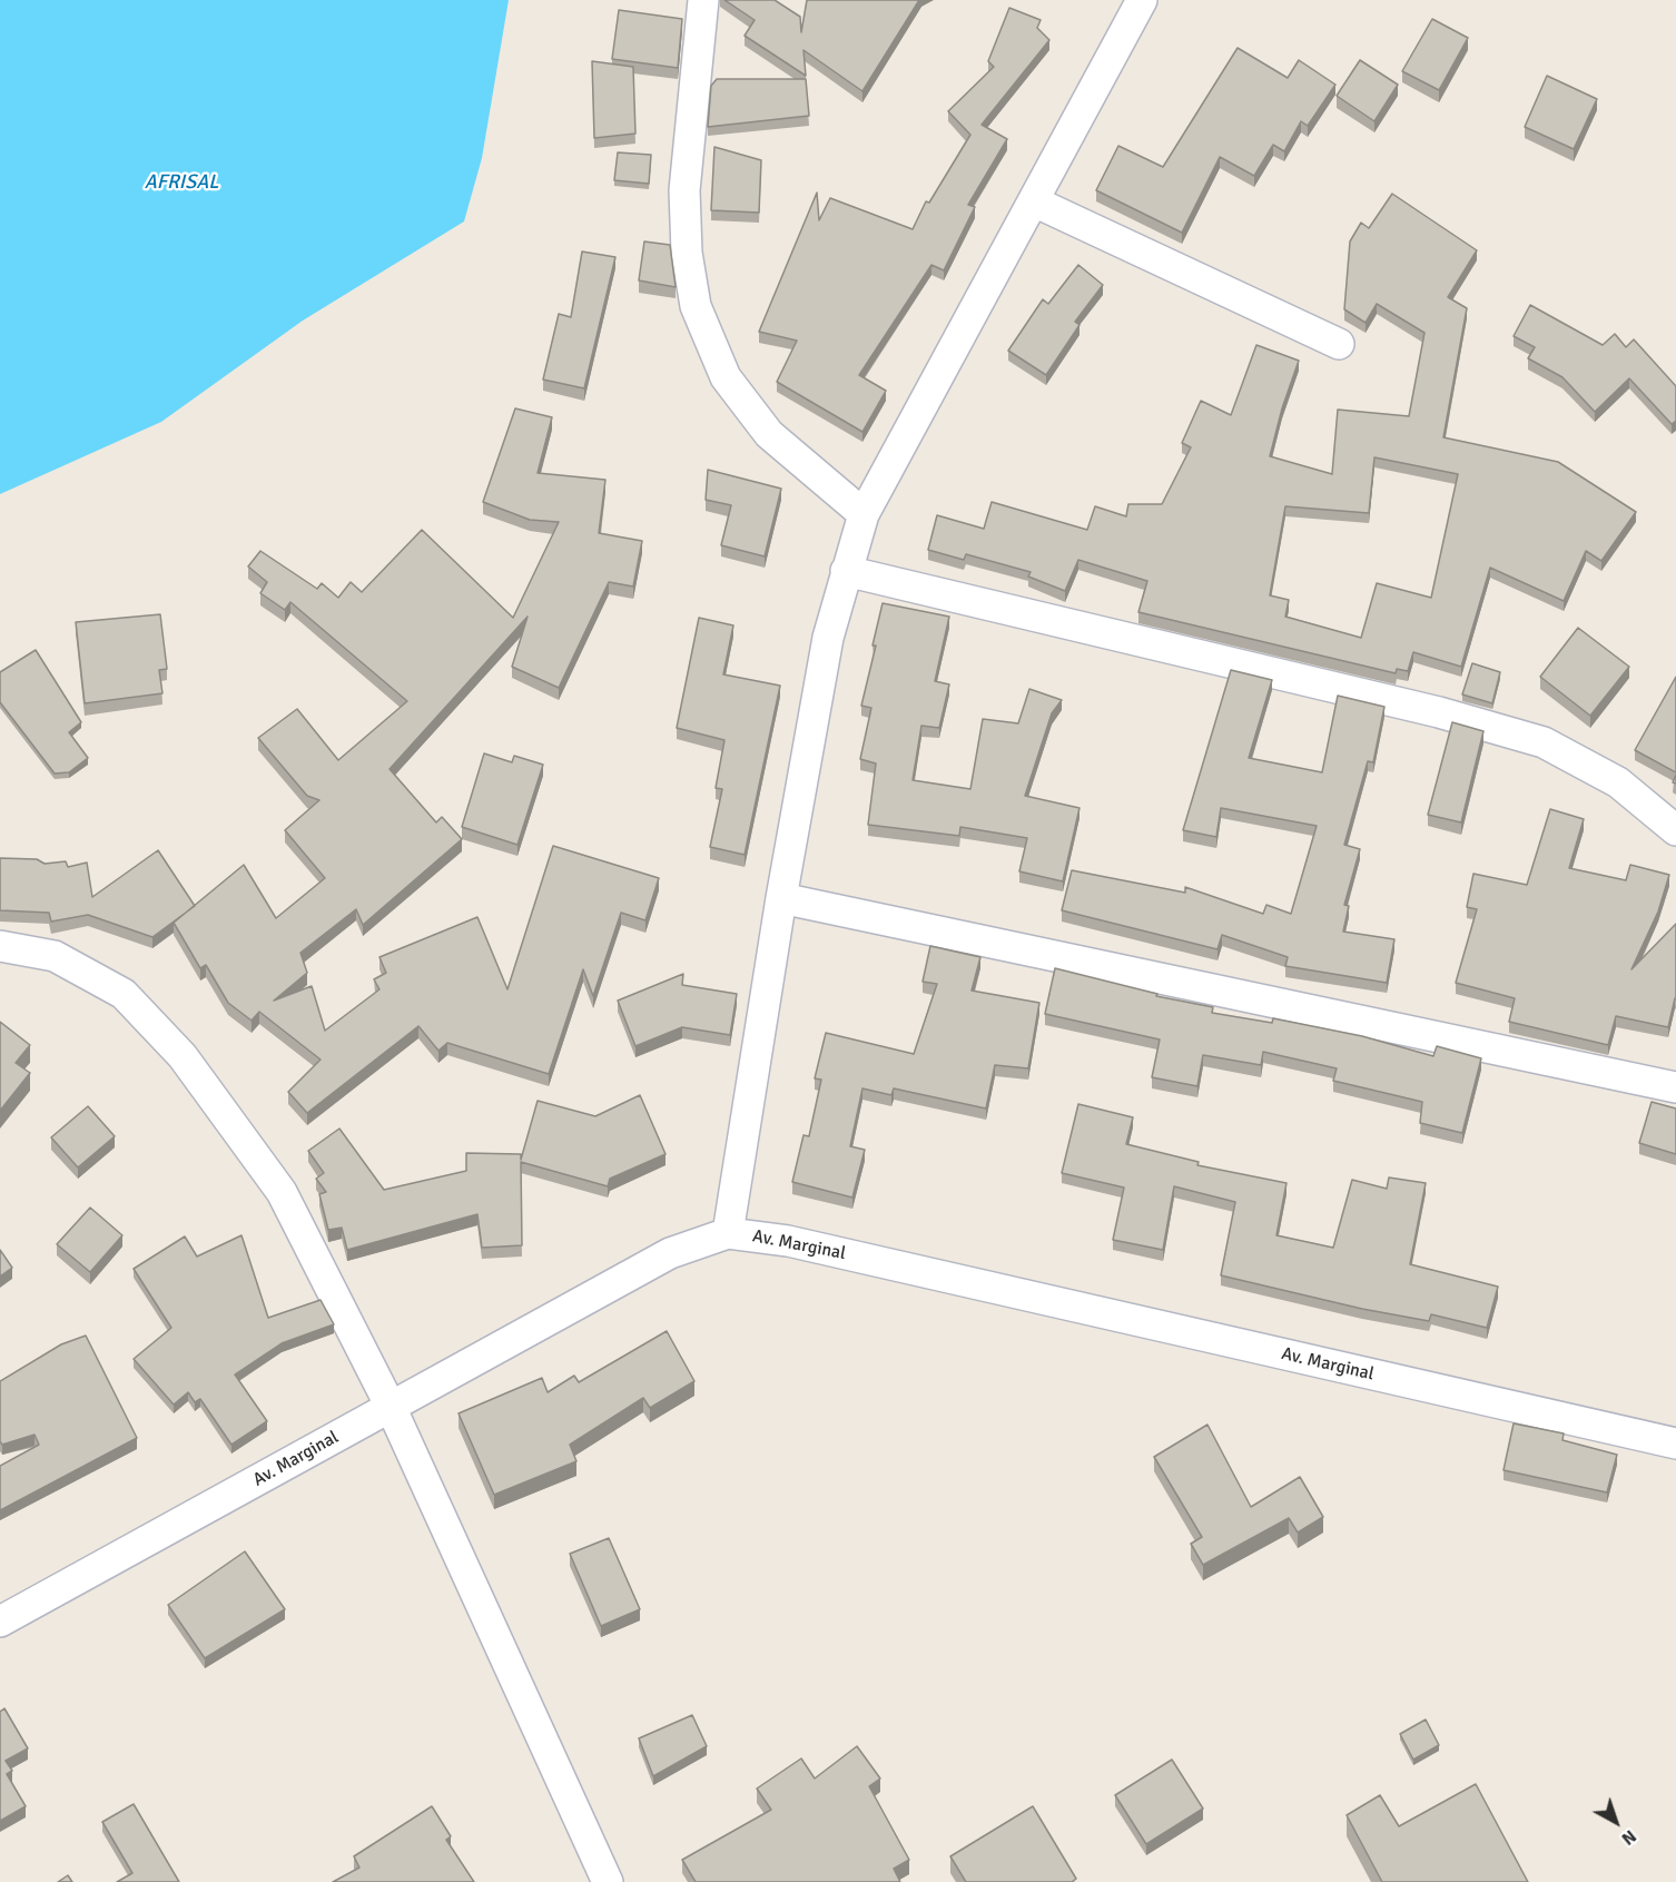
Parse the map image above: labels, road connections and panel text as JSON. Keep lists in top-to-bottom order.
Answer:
{
  "streets": {
    "street": ["Av. Marginal"]
  },
  "water": ["AFRISAL"],
  "north": "bottom right"
}
